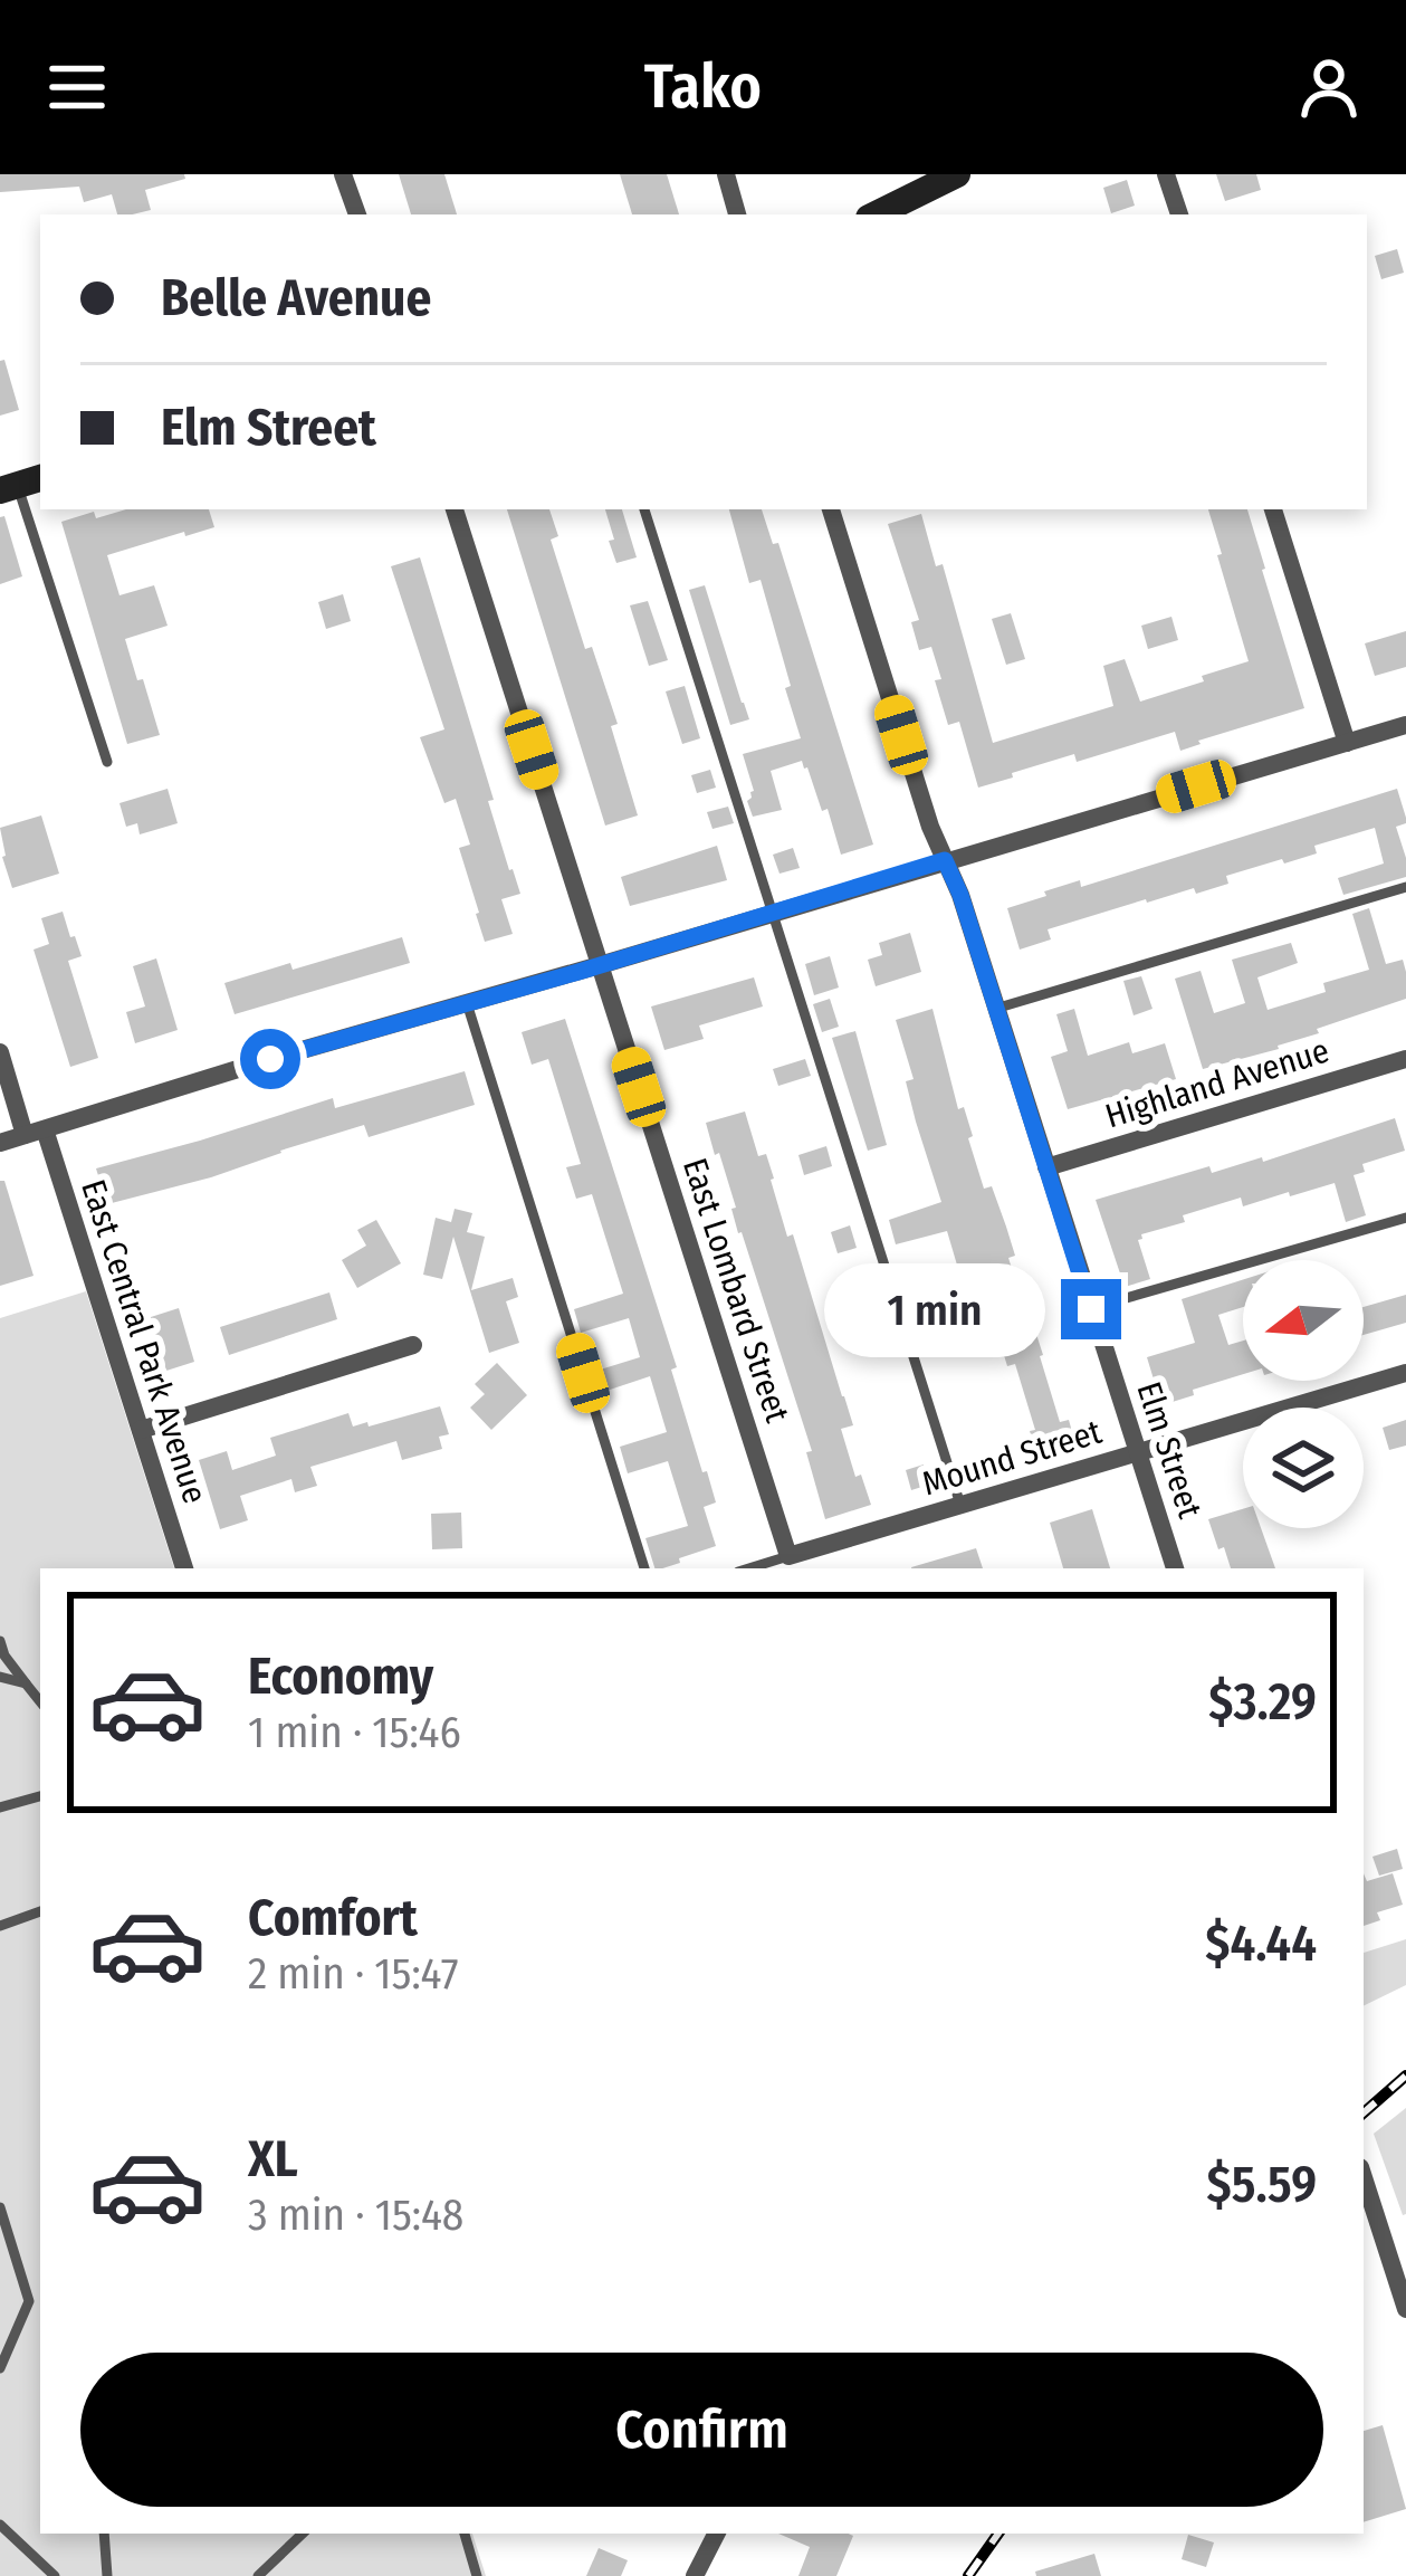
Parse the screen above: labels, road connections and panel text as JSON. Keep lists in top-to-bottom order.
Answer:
{
  "streets": {
    "street": [
      "Highland Avenue",
      "East Lombard Street",
      "East Central Park Avenue",
      "Elm Street",
      "Mound Street"
    ]
  },
  "crossings": [
    ["Highland Avenue", "Elm Street"],
    ["East Lombard Street", "Mound Street"],
    ["Elm Street", "Mound Street"]
  ],
  "north": "left",
  "page": {
    "header": "Tako",
    "banner": ["Belle Avenue", "Elm Street"],
    "bubble": "1 min",
    "list": [
      {
        "name": "Economy",
        "note": "1 min · 15:46",
        "value": "$3.29"
      },
      {
        "name": "Comfort",
        "note": "2 min · 15:47",
        "value": "$4.44"
      },
      {
        "name": "XL",
        "note": "3 min · 15:48",
        "value": "$5.59"
      }
    ],
    "buttons": "Confirm"
  }
}
